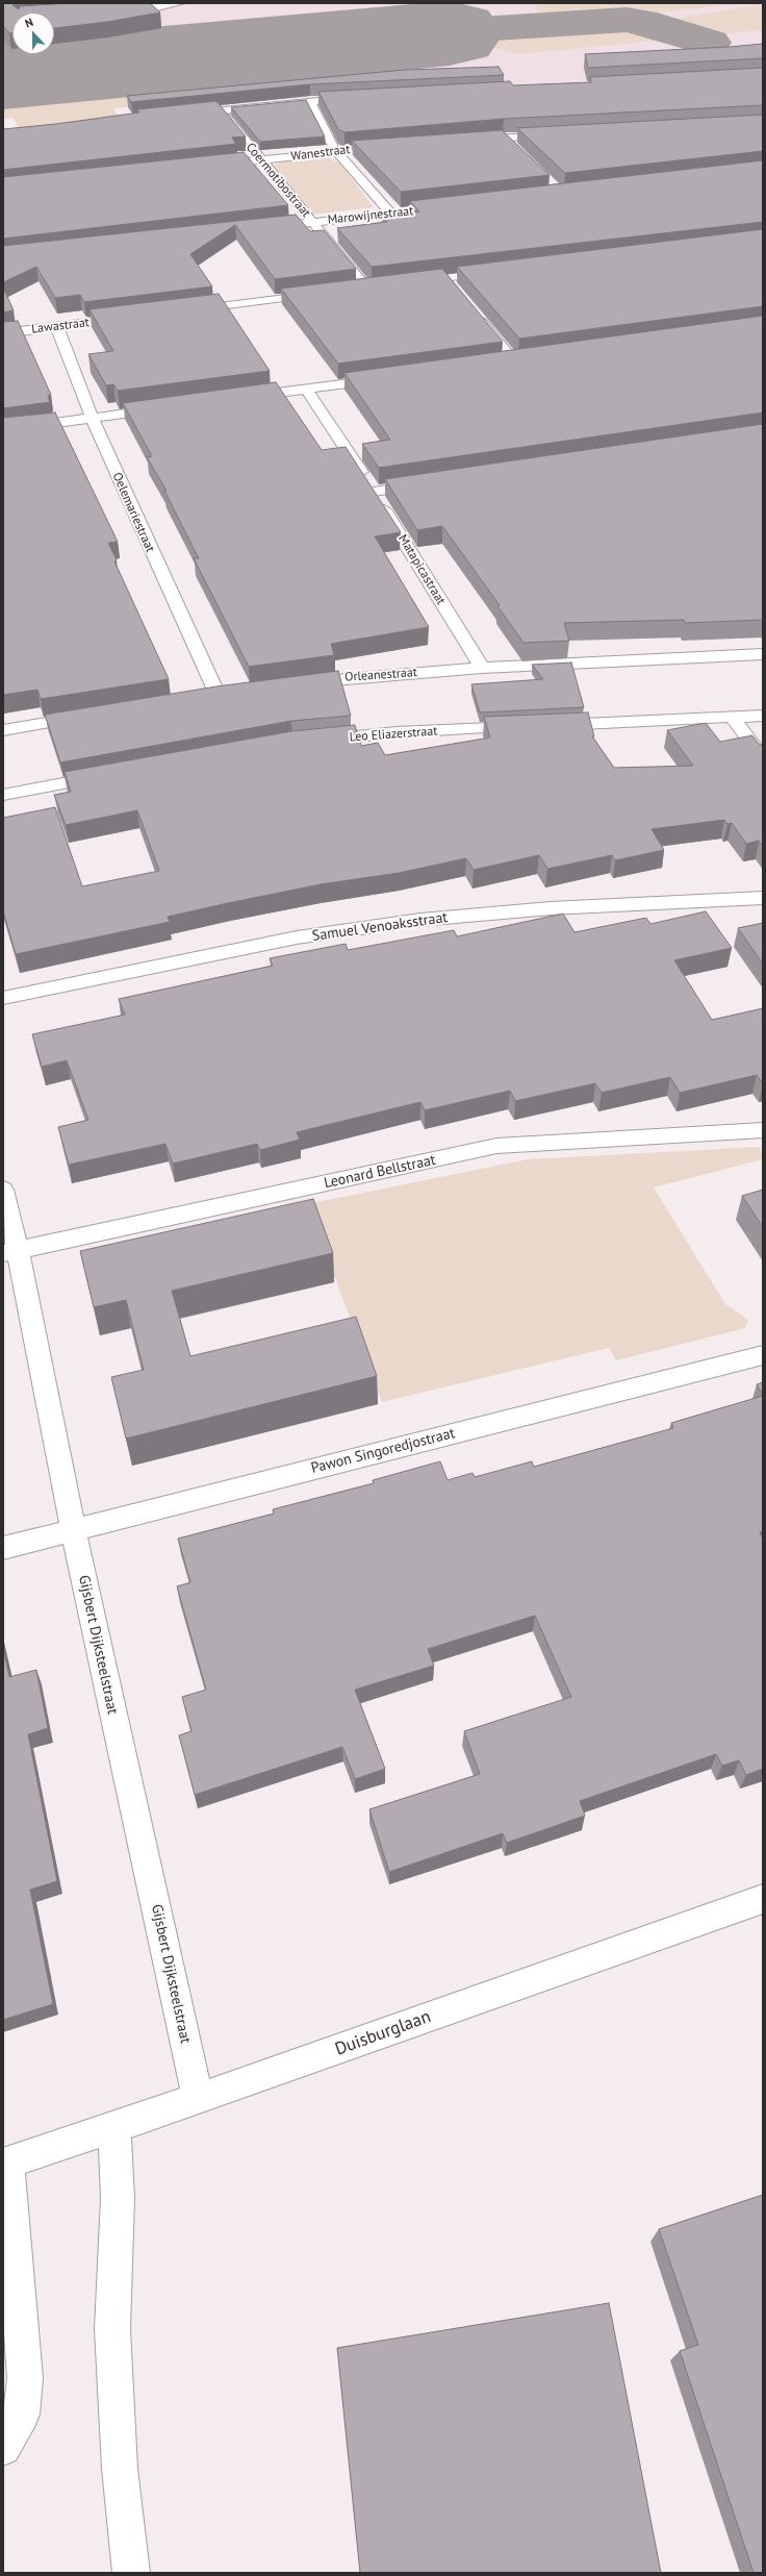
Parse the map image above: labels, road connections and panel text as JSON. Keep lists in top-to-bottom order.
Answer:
{
  "streets": {
    "street": [
      "Wanestraat",
      "Coermotibostraat",
      "Marowijnestraat",
      "Lawastraat",
      "Oelemariestraat",
      "Matapicastraat",
      "Orleanestraat",
      "Leo Eliazerstraat",
      "Samuel Venoaksstraat",
      "Leonard Bellstraat",
      "Pawon Singoredjostraat",
      "Gijsbert Dijksteelstraat",
      "Duisburglaan"
    ]
  },
  "crossings": [
    ["Wanestraat", "Coermotibostraat"],
    ["Coermotibostraat", "Marowijnestraat"],
    ["Lawastraat", "Oelemariestraat"],
    ["Matapicastraat", "Orleanestraat"],
    ["Leonard Bellstraat", "Gijsbert Dijksteelstraat"],
    ["Pawon Singoredjostraat", "Gijsbert Dijksteelstraat"],
    ["Gijsbert Dijksteelstraat", "Duisburglaan"]
  ],
  "north": "top"
}
